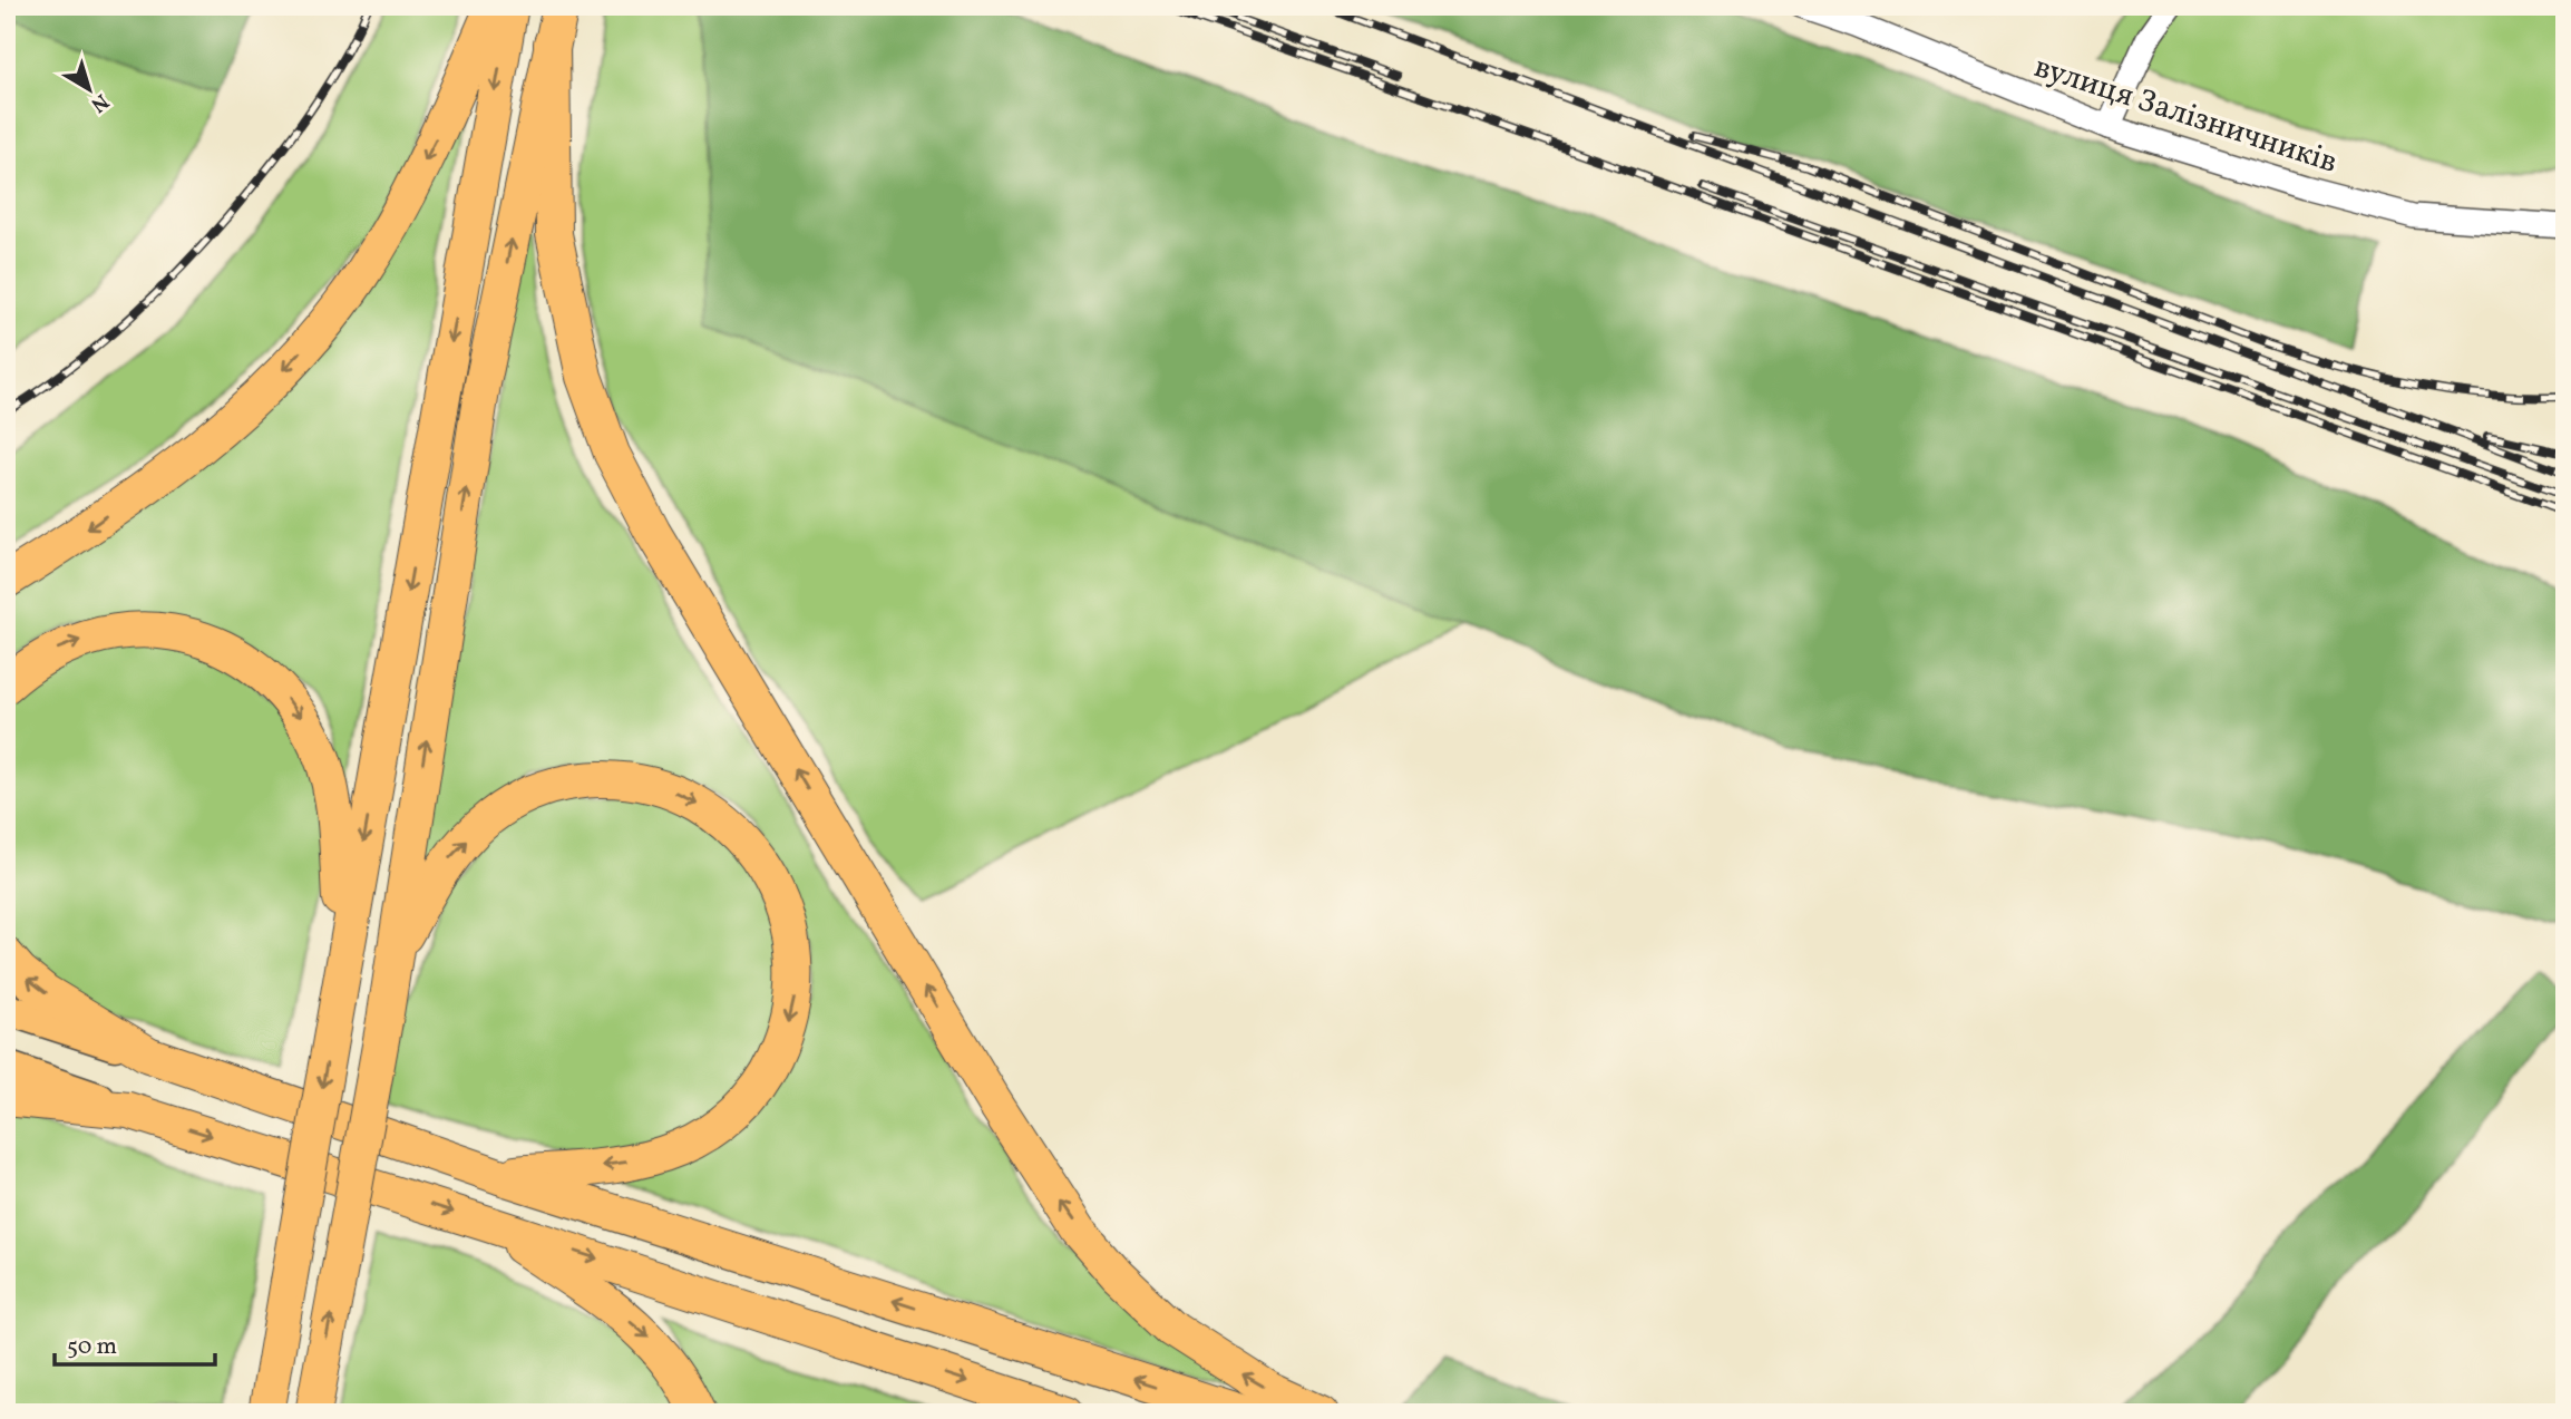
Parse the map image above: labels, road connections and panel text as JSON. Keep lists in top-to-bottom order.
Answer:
{
  "streets": {
    "street": ["вулиця Залізничників"]
  },
  "scale_bar": "50 m",
  "north": "bottom right"
}
